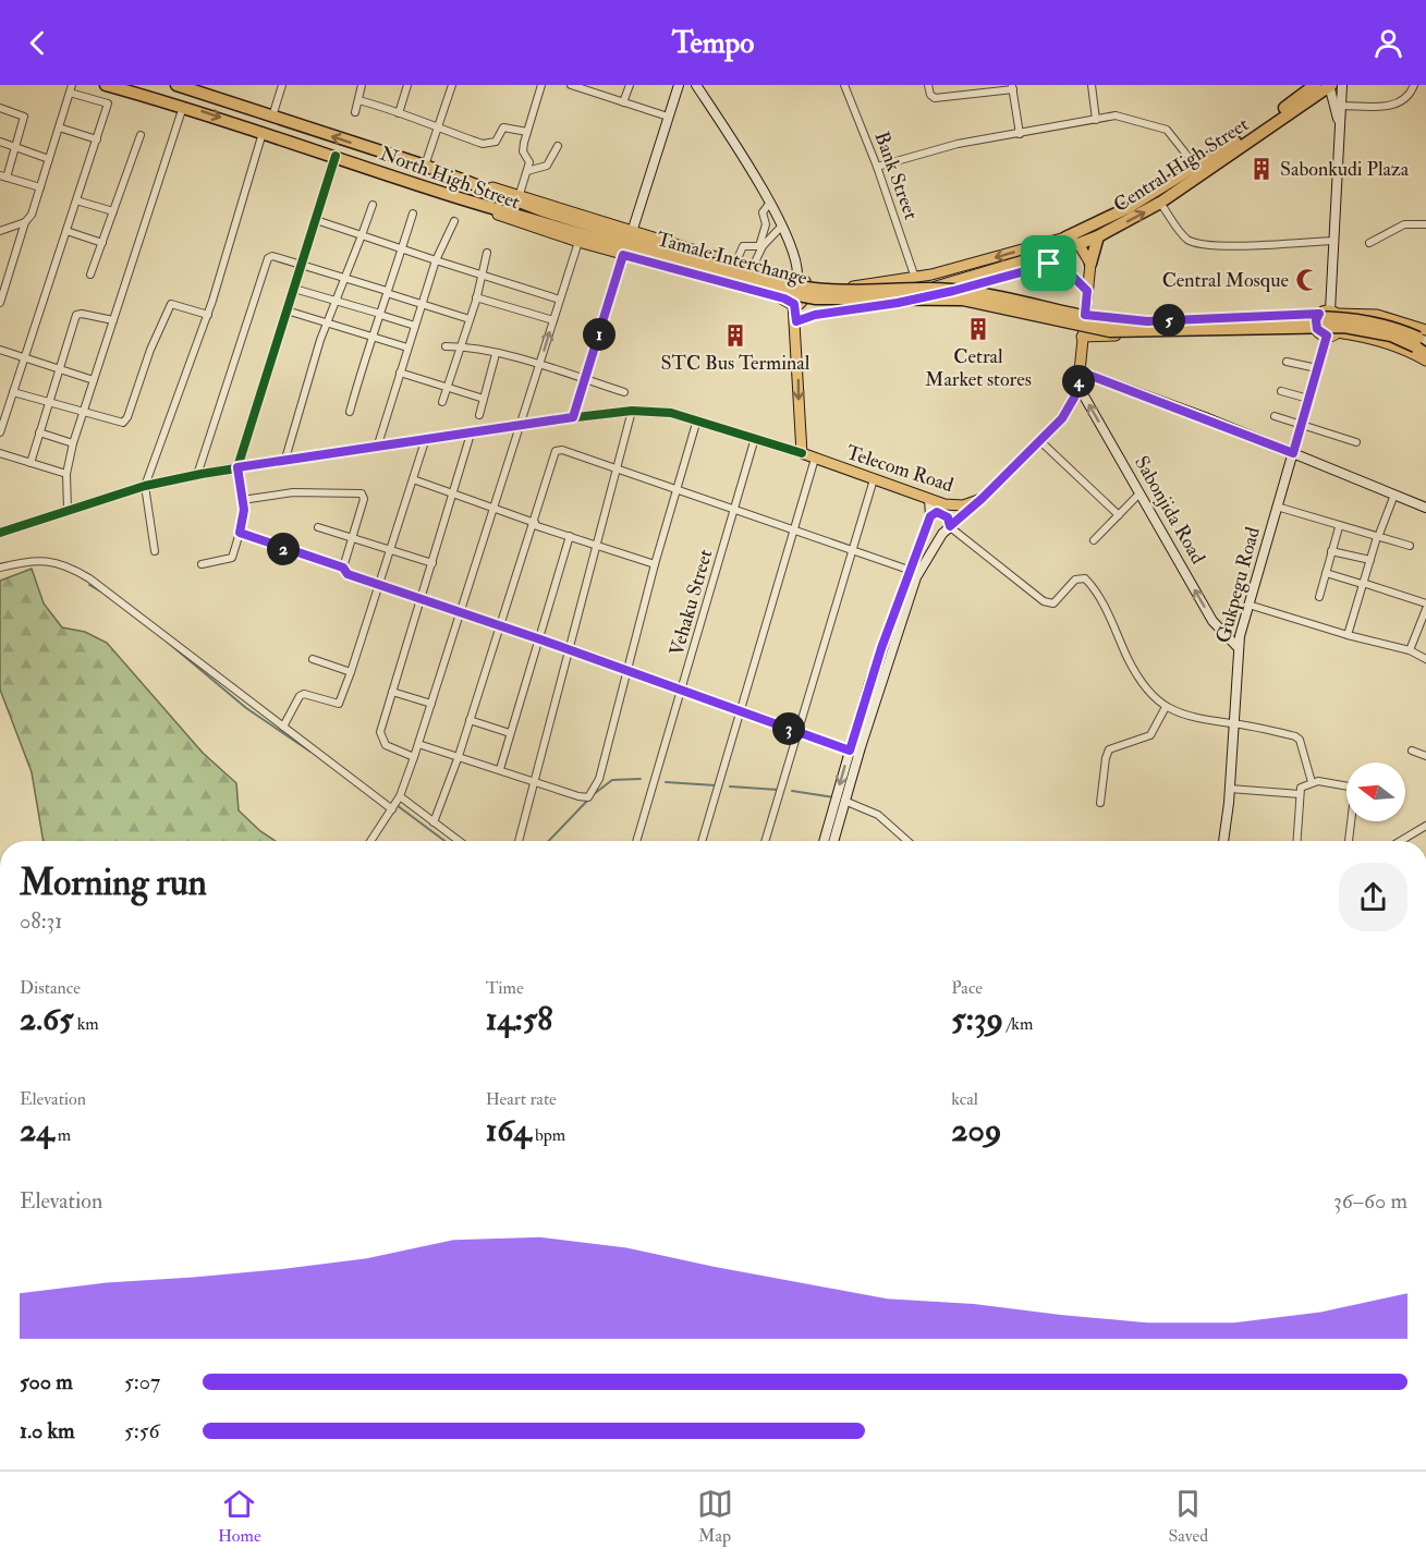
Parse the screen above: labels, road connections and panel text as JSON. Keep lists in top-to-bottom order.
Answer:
{
  "streets": {
    "highway": ["Central High Street", "North High Street", "Tamale Interchange"],
    "main road": ["Telecom Road"],
    "street": [
      "Bank Street",
      "Sabonjida Road",
      "Gukpegu Road",
      "Vehaku Street"
    ]
  },
  "crossings": [
    ["North High Street", "Tamale Interchange"],
    ["Sabonjida Road", "Gukpegu Road"]
  ],
  "places": {
    "building": ["Sabonkudi Plaza", "Cetral Market stores", "STC Bus Terminal"],
    "mosque": ["Central Mosque"]
  },
  "north": "left",
  "page": {
    "header": "Tempo",
    "pins": [
      "5",
      "1",
      "4",
      "2",
      "3"
    ],
    "heading": ["Morning run", "08:31"],
    "stats": [
      ["Distance", "2.65 km"],
      ["Time", "14:58"],
      ["Pace", "5:39 /km"],
      ["Elevation", "24 m"],
      ["Heart rate", "164 bpm"],
      ["kcal", "209"]
    ],
    "chart": ["Elevation", "36–60 m"],
    "list": [
      {
        "name": "500 m",
        "note": "5:07"
      },
      {
        "name": "1.0 km",
        "note": "5:56"
      }
    ],
    "tabs": ["Home", "Map", "Saved"]
  }
}
